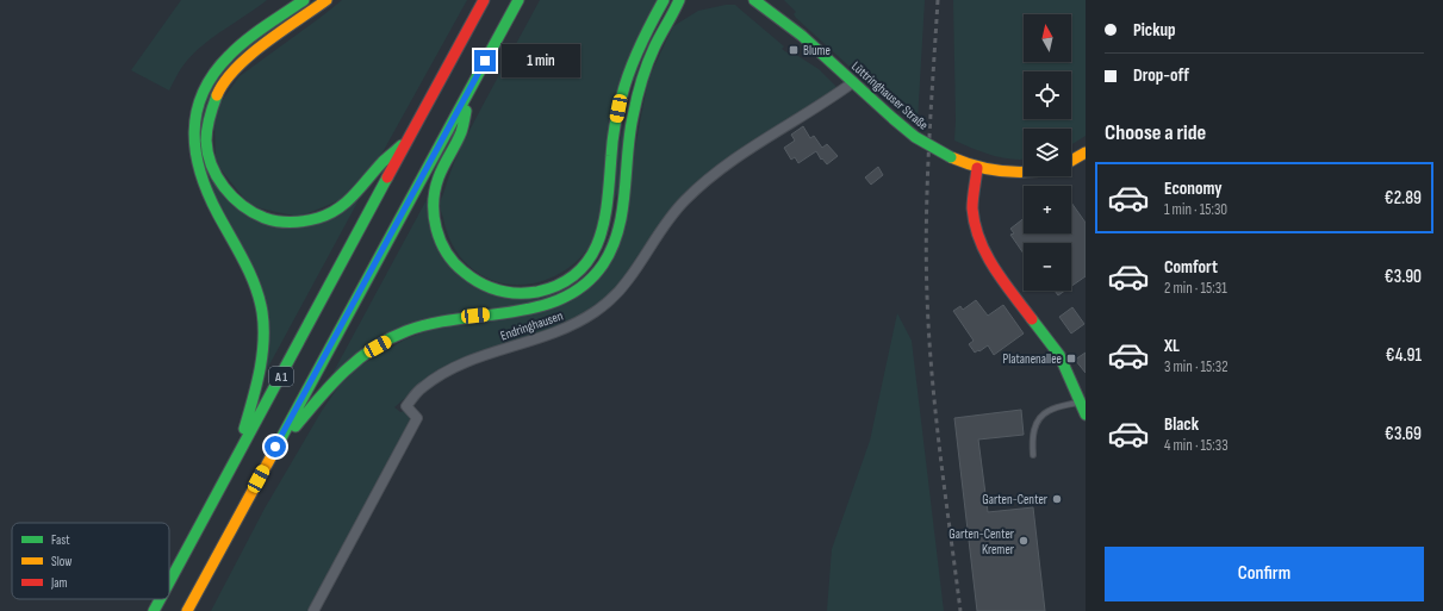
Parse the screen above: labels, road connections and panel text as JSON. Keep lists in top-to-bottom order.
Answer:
{
  "streets": {
    "main road": ["Lüttringhauser Straße", "A 1"],
    "street": ["Endringhausen"]
  },
  "crossings": [
    ["Lüttringhauser Straße", "Endringhausen"]
  ],
  "places": {
    "transit": ["Blume", "Platanenallee"],
    "other": ["Garten-Center", "Garten-Center Kremer"]
  },
  "legend": ["Fast", "Slow", "Jam"],
  "north": "top",
  "page": {
    "banner": ["Pickup", "Drop-off"],
    "map_buttons": ["+", "−"],
    "bubble": "1 min",
    "heading": "Choose a ride",
    "list": [
      {
        "name": "Economy",
        "note": "1 min · 15:30",
        "value": "€2.89"
      },
      {
        "name": "Comfort",
        "note": "2 min · 15:31",
        "value": "€3.90"
      },
      {
        "name": "XL",
        "note": "3 min · 15:32",
        "value": "€4.91"
      },
      {
        "name": "Black",
        "note": "4 min · 15:33",
        "value": "€3.69"
      }
    ],
    "buttons": "Confirm"
  }
}
